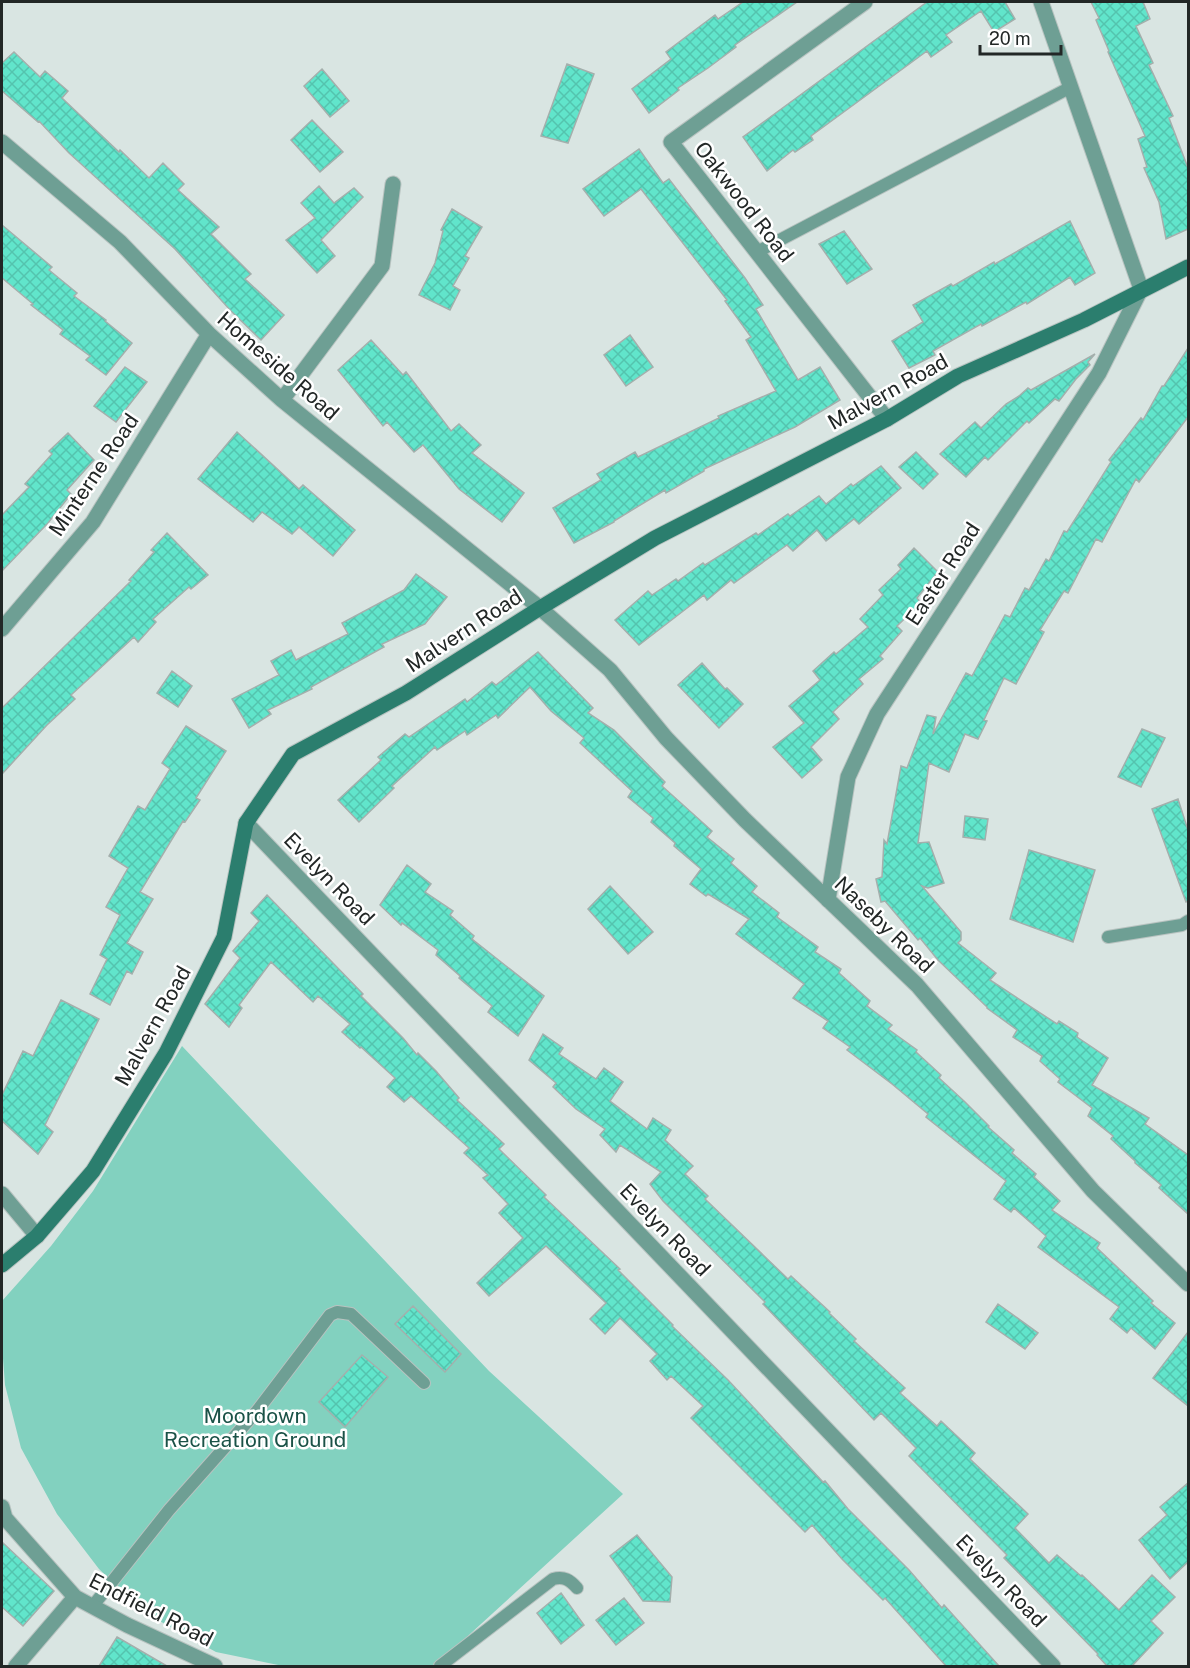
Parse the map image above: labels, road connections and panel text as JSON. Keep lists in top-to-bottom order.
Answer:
{
  "streets": {
    "street": [
      "Oakwood Road",
      "Homeside Road",
      "Malvern Road",
      "Minterne Road",
      "Easter Road",
      "Evelyn Road",
      "Naseby Road",
      "Endfield Road"
    ]
  },
  "crossings": [
    ["Oakwood Road", "Malvern Road"],
    ["Homeside Road", "Malvern Road"],
    ["Homeside Road", "Minterne Road"],
    ["Homeside Road", "Naseby Road"],
    ["Malvern Road", "Easter Road"],
    ["Malvern Road", "Evelyn Road"],
    ["Malvern Road", "Naseby Road"],
    ["Easter Road", "Naseby Road"]
  ],
  "parks": ["Moordown Recreation Ground"],
  "scale_bar": "20 m"
}
